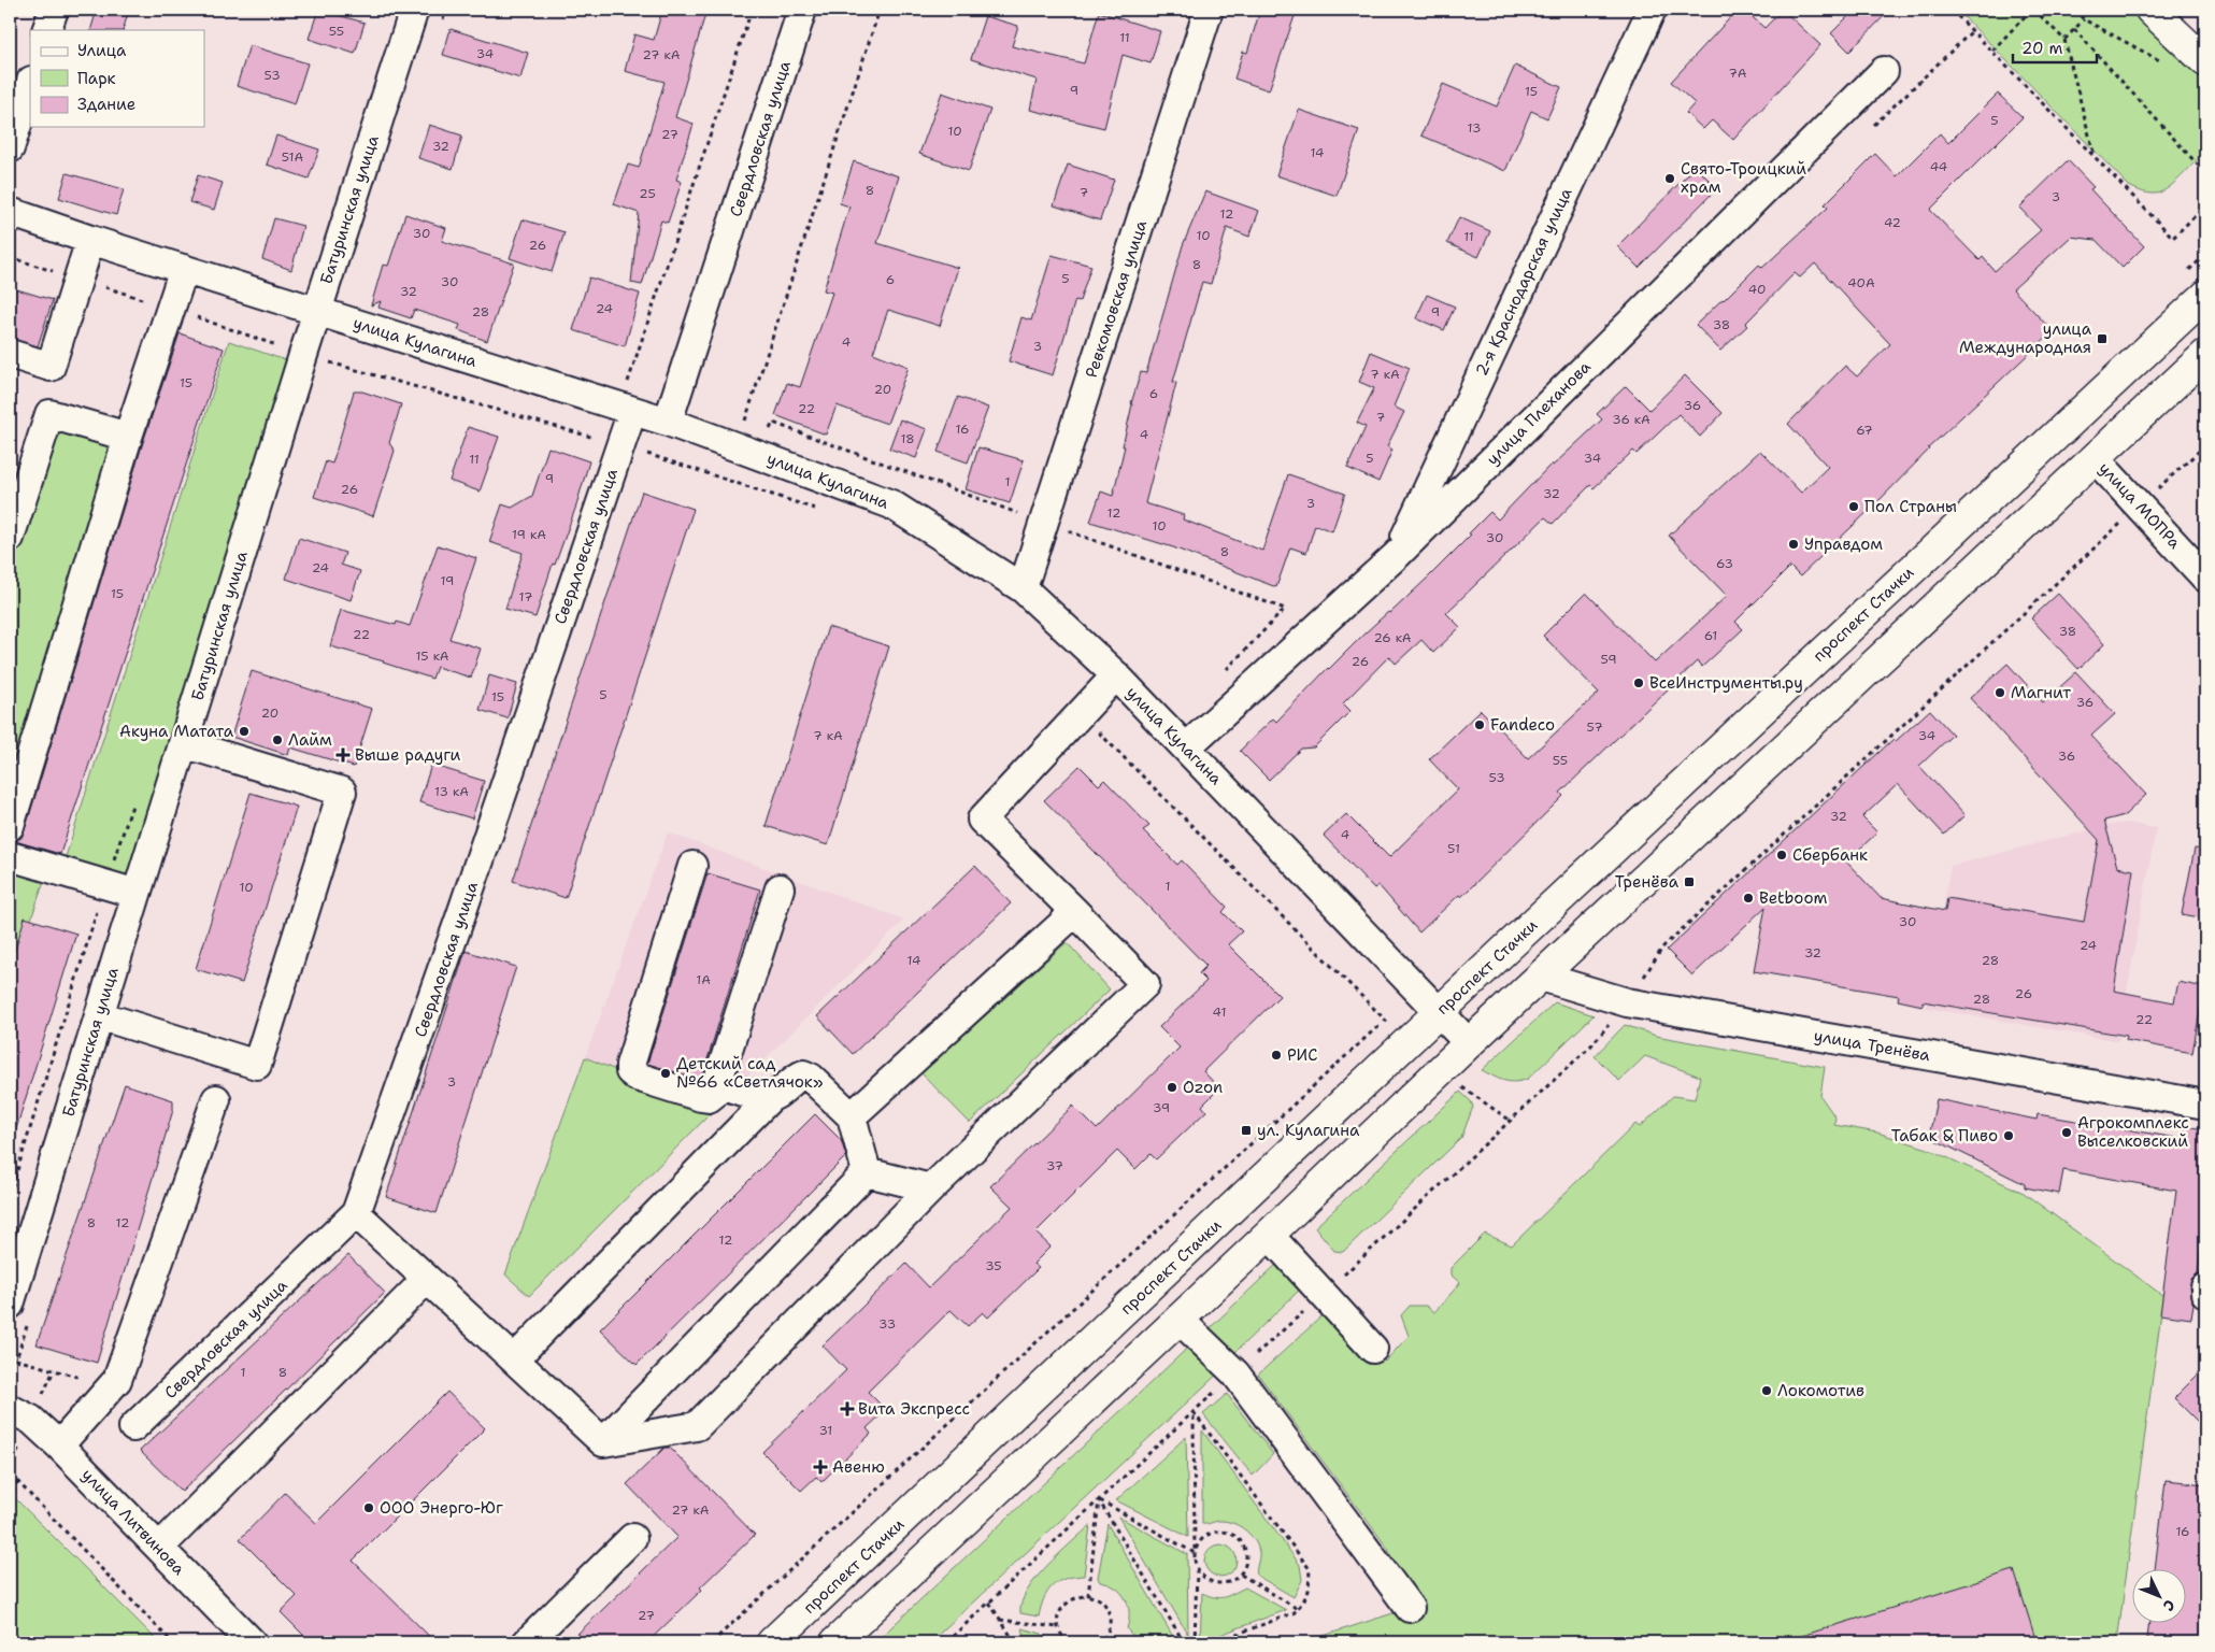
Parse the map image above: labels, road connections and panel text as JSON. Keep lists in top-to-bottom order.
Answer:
{
  "streets": {
    "main road": ["проспект Стачки"],
    "street": [
      "Свердловская улица",
      "Батуринская улица",
      "2-я Краснодарская улица",
      "Ревкомовская улица",
      "улица Кулагина",
      "улица Плеханова",
      "улица МОПРа",
      "улица Тренёва",
      "улица Литвинова"
    ]
  },
  "crossings": [
    ["Свердловская улица", "улица Кулагина"],
    ["Батуринская улица", "улица Кулагина"],
    ["2-я Краснодарская улица", "улица Плеханова"],
    ["Ревкомовская улица", "улица Кулагина"],
    ["улица Кулагина", "улица Плеханова"],
    ["улица Кулагина", "проспект Стачки"]
  ],
  "places": {
    "other": [
      "Свято-Троицкий храм",
      "Пол Страны",
      "Управдом",
      "ВсеИнструменты.ру",
      "Магнит",
      "Fandeco",
      "Акуна Матата",
      "Лайм",
      "Сбербанк",
      "Betboom",
      "РИС",
      "Детский сад №66 «Светлячок»",
      "Ozon",
      "Агрокомплекс Выселковский",
      "Табак & Пиво",
      "Локомотив",
      "ООО Энерго-Юг"
    ],
    "transit": ["улица Международная", "Тренёва", "ул. Кулагина"],
    "health": ["Выше радуги", "Вита Экспресс", "Авеню"]
  },
  "house_numbers": [
    "55",
    "11",
    "34",
    "27 кА",
    "7А",
    "53",
    "9",
    "15",
    "5",
    "13",
    "10",
    "27",
    "32",
    "14",
    "51А",
    "44",
    "8",
    "7",
    "25",
    "3",
    "12",
    "42",
    "30",
    "10",
    "11",
    "26",
    "8",
    "5",
    "6",
    "30",
    "40А",
    "40",
    "32",
    "24",
    "28",
    "9",
    "38",
    "4",
    "3",
    "7 кА",
    "15",
    "20",
    "6",
    "36",
    "22",
    "7",
    "36 кА",
    "16",
    "67",
    "4",
    "18",
    "5",
    "34",
    "11",
    "9",
    "1",
    "26",
    "32",
    "3",
    "12",
    "10",
    "19 кА",
    "30",
    "8",
    "63",
    "24",
    "19",
    "15",
    "17",
    "38",
    "22",
    "61",
    "26 кА",
    "15 кА",
    "59",
    "26",
    "5",
    "15",
    "36",
    "20",
    "57",
    "7 кА",
    "34",
    "36",
    "55",
    "53",
    "13 кА",
    "32",
    "4",
    "51",
    "1",
    "10",
    "30",
    "24",
    "32",
    "14",
    "28",
    "1А",
    "26",
    "28",
    "41",
    "22",
    "3",
    "39",
    "37",
    "8",
    "12",
    "12",
    "35",
    "33",
    "1",
    "8",
    "31",
    "27 кА",
    "16",
    "27"
  ],
  "legend": ["Улица", "Парк", "Здание"],
  "scale_bar": "20 m",
  "north": "bottom right"
}
